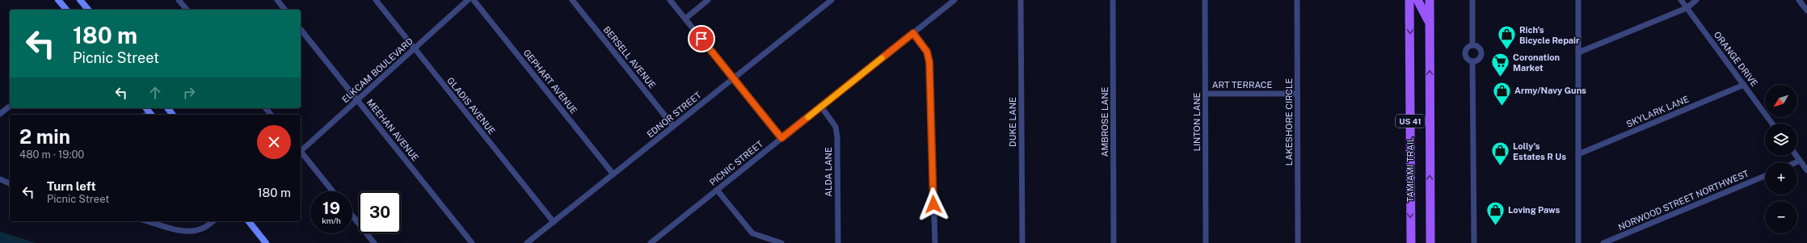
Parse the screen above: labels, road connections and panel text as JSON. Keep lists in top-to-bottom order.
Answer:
{
  "streets": {
    "main road": ["US 41", "TAMIAMI TRAIL"],
    "street": [
      "BERSELL AVENUE",
      "ORANGE DRIVE",
      "ELKCAM BOULEVARD",
      "GEPHART AVENUE",
      "ART TERRACE",
      "GLADIS AVENUE",
      "SKYLARK LANE",
      "EDNOR STREET",
      "DUKE LANE",
      "AMBROSE LANE",
      "LINTON LANE",
      "LAKESHORE CIRCLE",
      "MEEHAN AVENUE",
      "PICNIC STREET",
      "ALDA LANE",
      "NORWOOD STREET NORTHWEST"
    ]
  },
  "crossings": [
    ["BERSELL AVENUE", "EDNOR STREET"],
    ["ORANGE DRIVE", "SKYLARK LANE"],
    ["ELKCAM BOULEVARD", "GLADIS AVENUE"],
    ["ELKCAM BOULEVARD", "MEEHAN AVENUE"],
    ["GEPHART AVENUE", "EDNOR STREET"],
    ["ART TERRACE", "LINTON LANE"],
    ["ART TERRACE", "LAKESHORE CIRCLE"],
    ["GLADIS AVENUE", "EDNOR STREET"],
    ["PICNIC STREET", "ALDA LANE"]
  ],
  "places": {
    "shop": [
      "Rich's Bicycle Repair",
      "Army/Navy Guns",
      "Lolly's Estates R Us",
      "Loving Paws"
    ],
    "supermarket": ["Coronation Market"]
  },
  "north": "bottom left",
  "page": {
    "turn": ["180 m", "Picnic Street"],
    "map_buttons": ["+", "−"],
    "heading": ["2 min", "480 m · 19:00"],
    "list": [
      {
        "name": "Turn left",
        "note": "Picnic Street",
        "value": "180 m"
      }
    ],
    "speed": "19 km/h",
    "limit": "30"
  }
}
